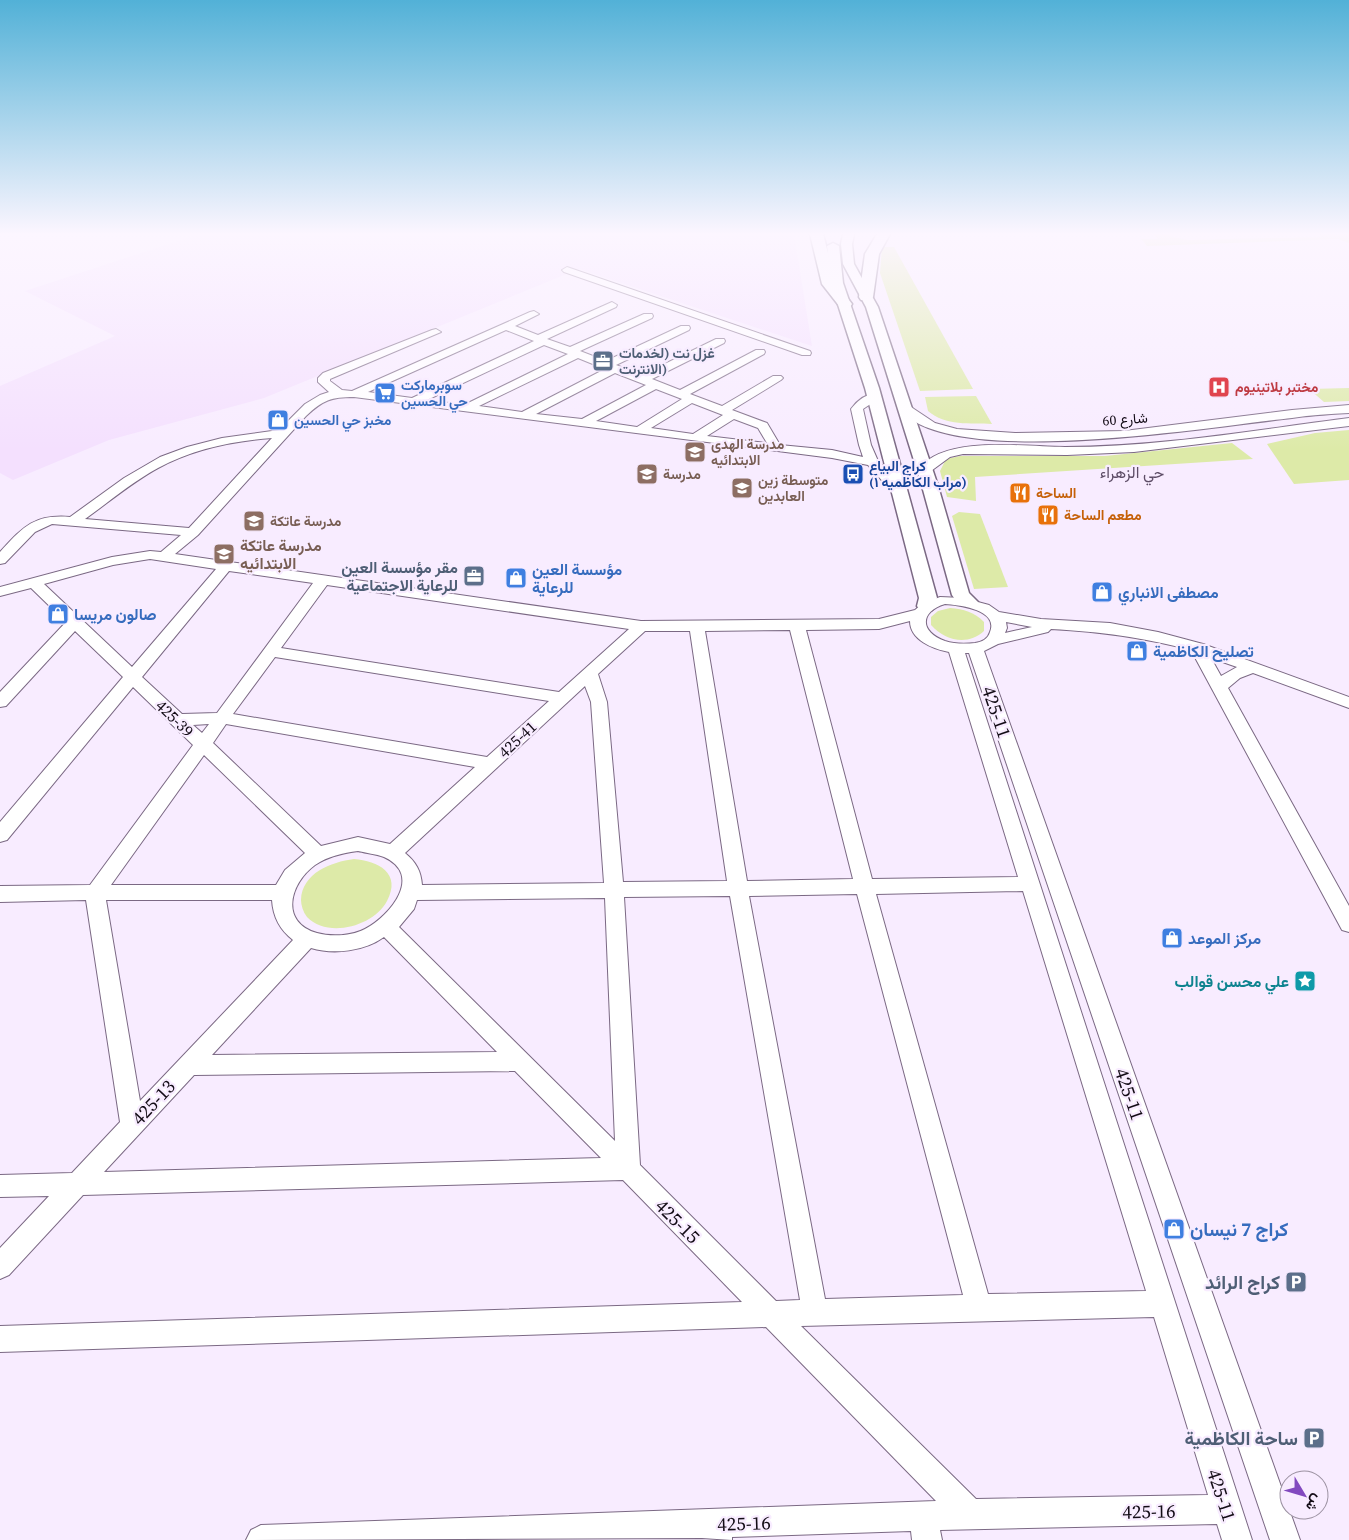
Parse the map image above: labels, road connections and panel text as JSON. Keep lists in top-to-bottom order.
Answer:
{
  "streets": {
    "street": [
      "شارع 60",
      "425-11",
      "425-39",
      "425-41",
      "425-13",
      "425-15",
      "425-16"
    ]
  },
  "crossings": [
    ["425-11", "425-16"],
    ["425-39", "425-41"],
    ["425-39", "425-13"],
    ["425-39", "425-15"],
    ["425-41", "425-13"],
    ["425-41", "425-15"],
    ["425-13", "425-15"],
    ["425-15", "425-16"]
  ],
  "districts": ["حي الزهراء"],
  "places": {
    "office": ["غزل نت (لخدمات الانترنت)", "مقر مؤسسة العين للرعاية الاجتماعية"],
    "hospital": ["مختبر بلاتينيوم"],
    "supermarket": ["سوبرماركت حي الحسين"],
    "shop": [
      "مخبز حي الحسين",
      "مؤسسة العين للرعاية",
      "مصطفى الانباري",
      "صالون مريسا",
      "تصليح الكاظمية",
      "مركز الموعد",
      "كراج 7 نيسان"
    ],
    "school or university": [
      "مدرسة الهدى الابتدائيه",
      "مدرسة",
      "متوسطة زين العابدين",
      "مدرسة عاتكة",
      "مدرسة عاتكة الابتدائيه"
    ],
    "bus stop": ["كراج البياع (مراب الكاظميه ١)"],
    "restaurant": ["الساحة", "مطعم الساحة"],
    "place": ["علي محسن قوالب"],
    "parking": ["كراج الرائد", "ساحة الكاظمية"]
  },
  "north": "bottom right"
}
